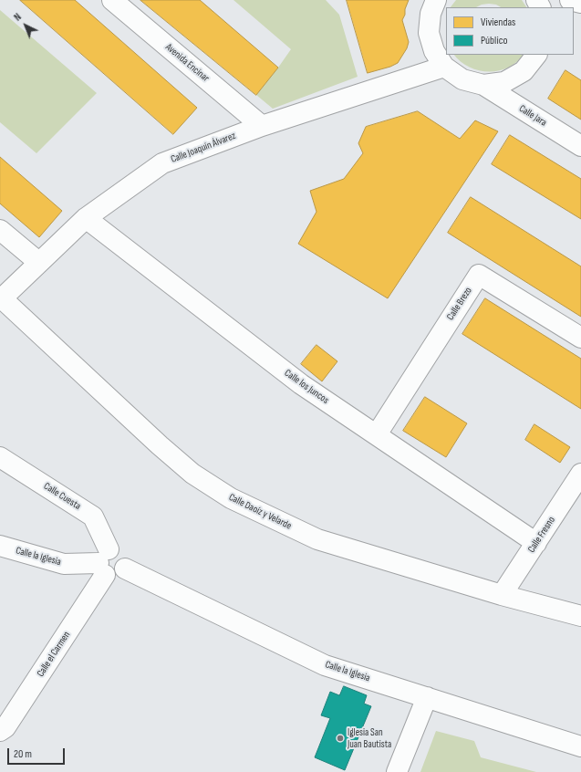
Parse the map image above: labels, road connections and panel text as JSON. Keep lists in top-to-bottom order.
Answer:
{
  "streets": {
    "street": [
      "Avenida Encinar",
      "Calle Jara",
      "Calle Joaquín Álvarez",
      "Calle Brezo",
      "Calle los Juncos",
      "Calle Cuesta",
      "Calle Daoíz y Velarde",
      "Calle Fresno",
      "Calle la Iglesia",
      "Calle el Carmen"
    ]
  },
  "crossings": [
    ["Avenida Encinar", "Calle Joaquín Álvarez"],
    ["Calle Joaquín Álvarez", "Calle los Juncos"],
    ["Calle Joaquín Álvarez", "Calle Daoíz y Velarde"],
    ["Calle Brezo", "Calle los Juncos"],
    ["Calle los Juncos", "Calle Fresno"],
    ["Calle Cuesta", "Calle la Iglesia"],
    ["Calle Cuesta", "Calle el Carmen"],
    ["Calle Daoíz y Velarde", "Calle Fresno"],
    ["Calle la Iglesia", "Calle el Carmen"]
  ],
  "places": ["Iglesia San Juan Bautista"],
  "legend": ["Viviendas", "Público"],
  "scale_bar": "20 m",
  "north": "top left"
}
